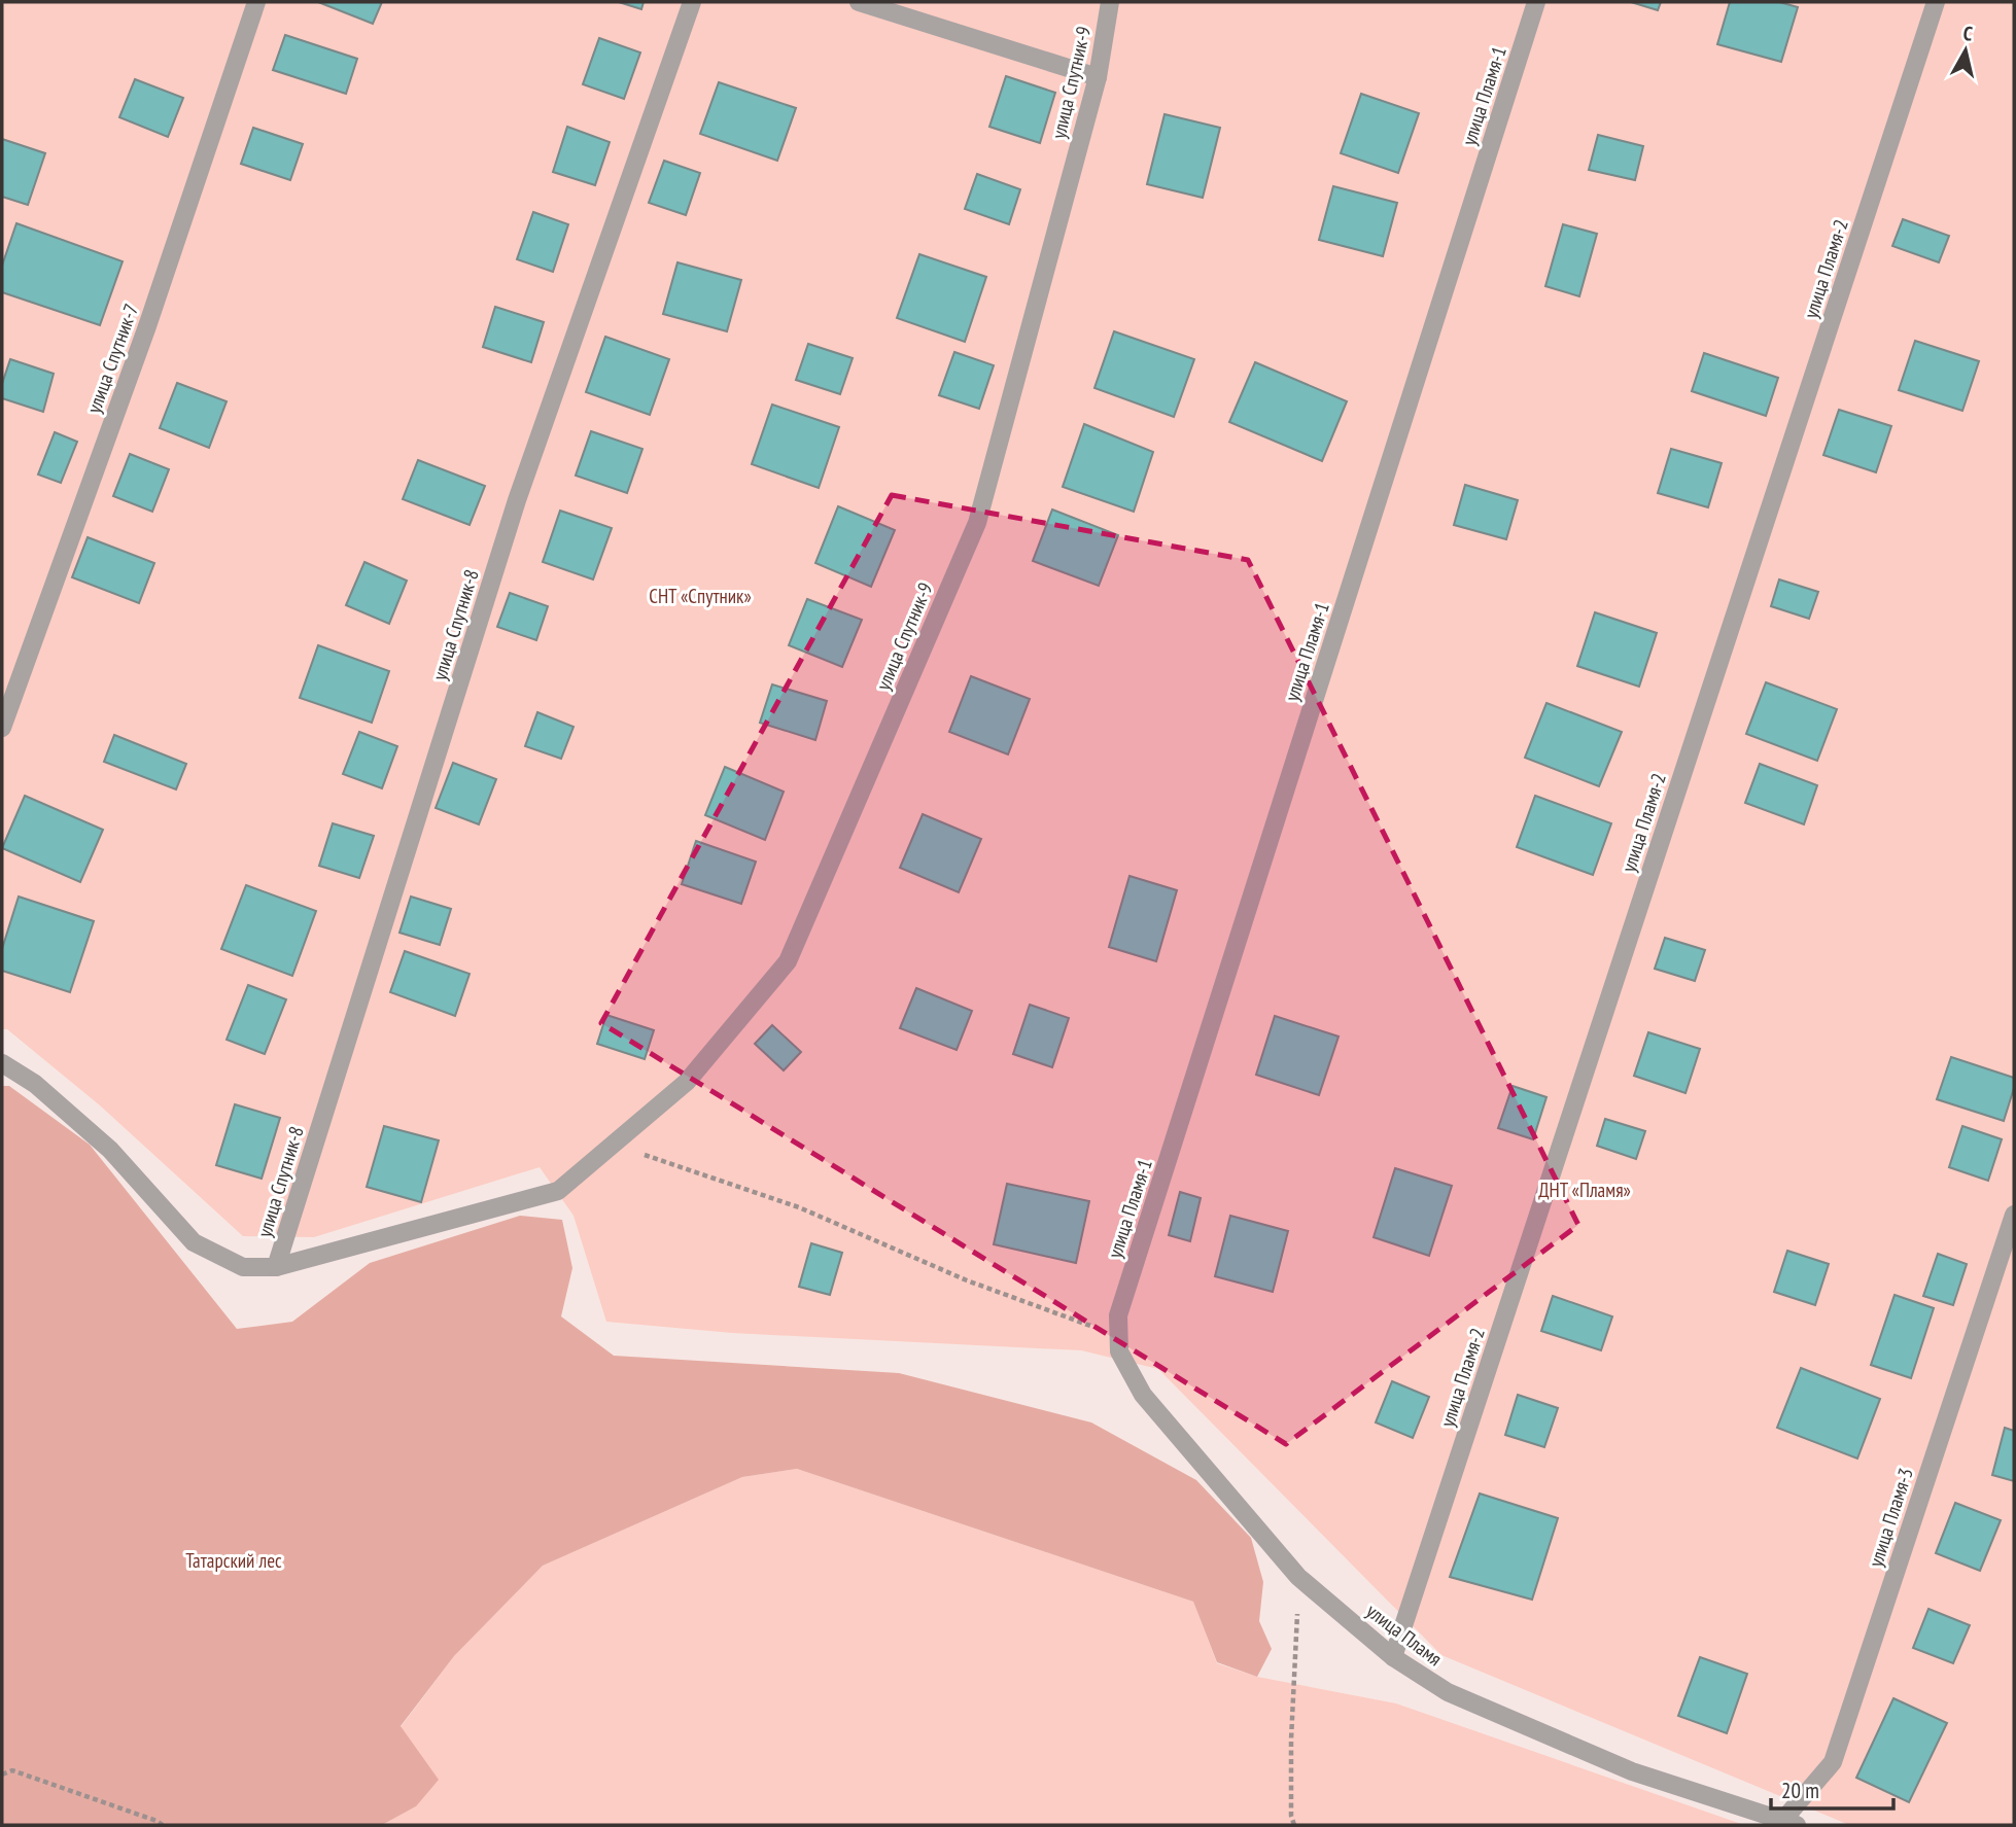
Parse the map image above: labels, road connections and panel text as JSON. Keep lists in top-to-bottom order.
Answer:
{
  "streets": {
    "street": [
      "улица Спутник-9",
      "улица Пламя-1",
      "улица Пламя-2",
      "улица Спутник-7",
      "улица Спутник-8",
      "улица Пламя-3",
      "улица Пламя"
    ]
  },
  "crossings": [
    ["улица Спутник-9", "улица Спутник-8"],
    ["улица Пламя-1", "улица Пламя"],
    ["улица Пламя-2", "улица Пламя"],
    ["улица Пламя-3", "улица Пламя"]
  ],
  "parks": ["СНТ «Спутник»", "ДНТ «Пламя»", "Татарский лес"],
  "scale_bar": "20 m",
  "north": "top"
}
